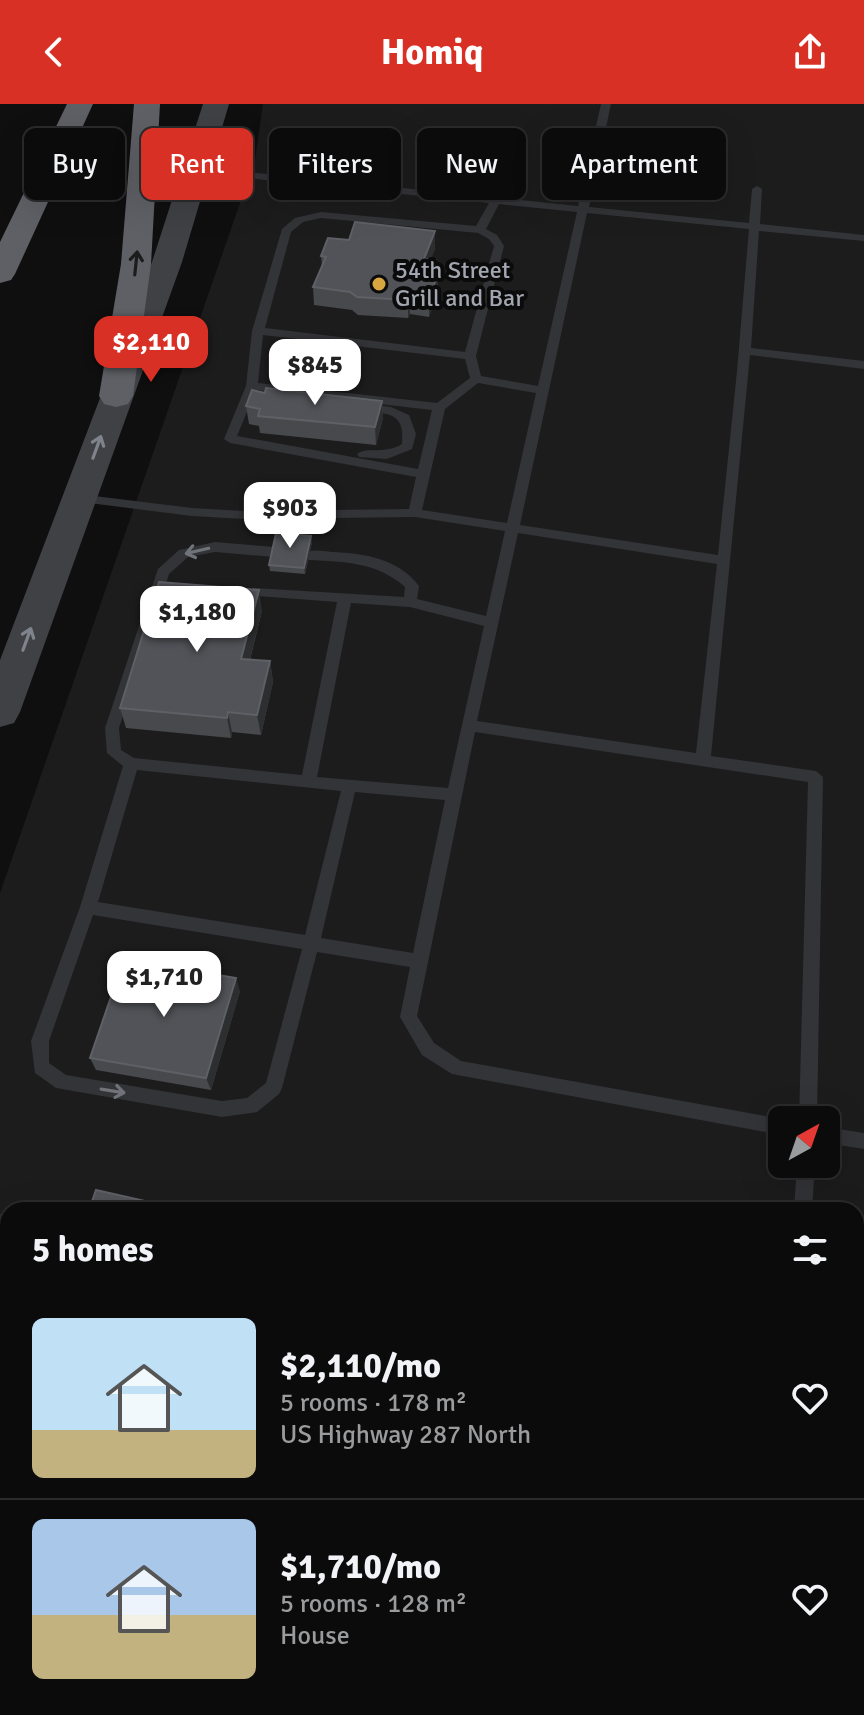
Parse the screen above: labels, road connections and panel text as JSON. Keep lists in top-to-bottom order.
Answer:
{
  "places": ["54th Street Grill and Bar"],
  "north": "top right",
  "page": {
    "header": "Homiq",
    "chip": [
      "Buy",
      "Rent",
      "Filters",
      "New",
      "Apartment"
    ],
    "price": [
      "$2,110",
      "$845",
      "$903",
      "$1,180",
      "$1,710"
    ],
    "heading": "5 homes",
    "list": [
      {
        "name": "$2,110/mo",
        "note": "5 rooms · 178 m² · US Highway 287 North"
      },
      {
        "name": "$1,710/mo",
        "note": "5 rooms · 128 m² · House"
      }
    ]
  }
}
